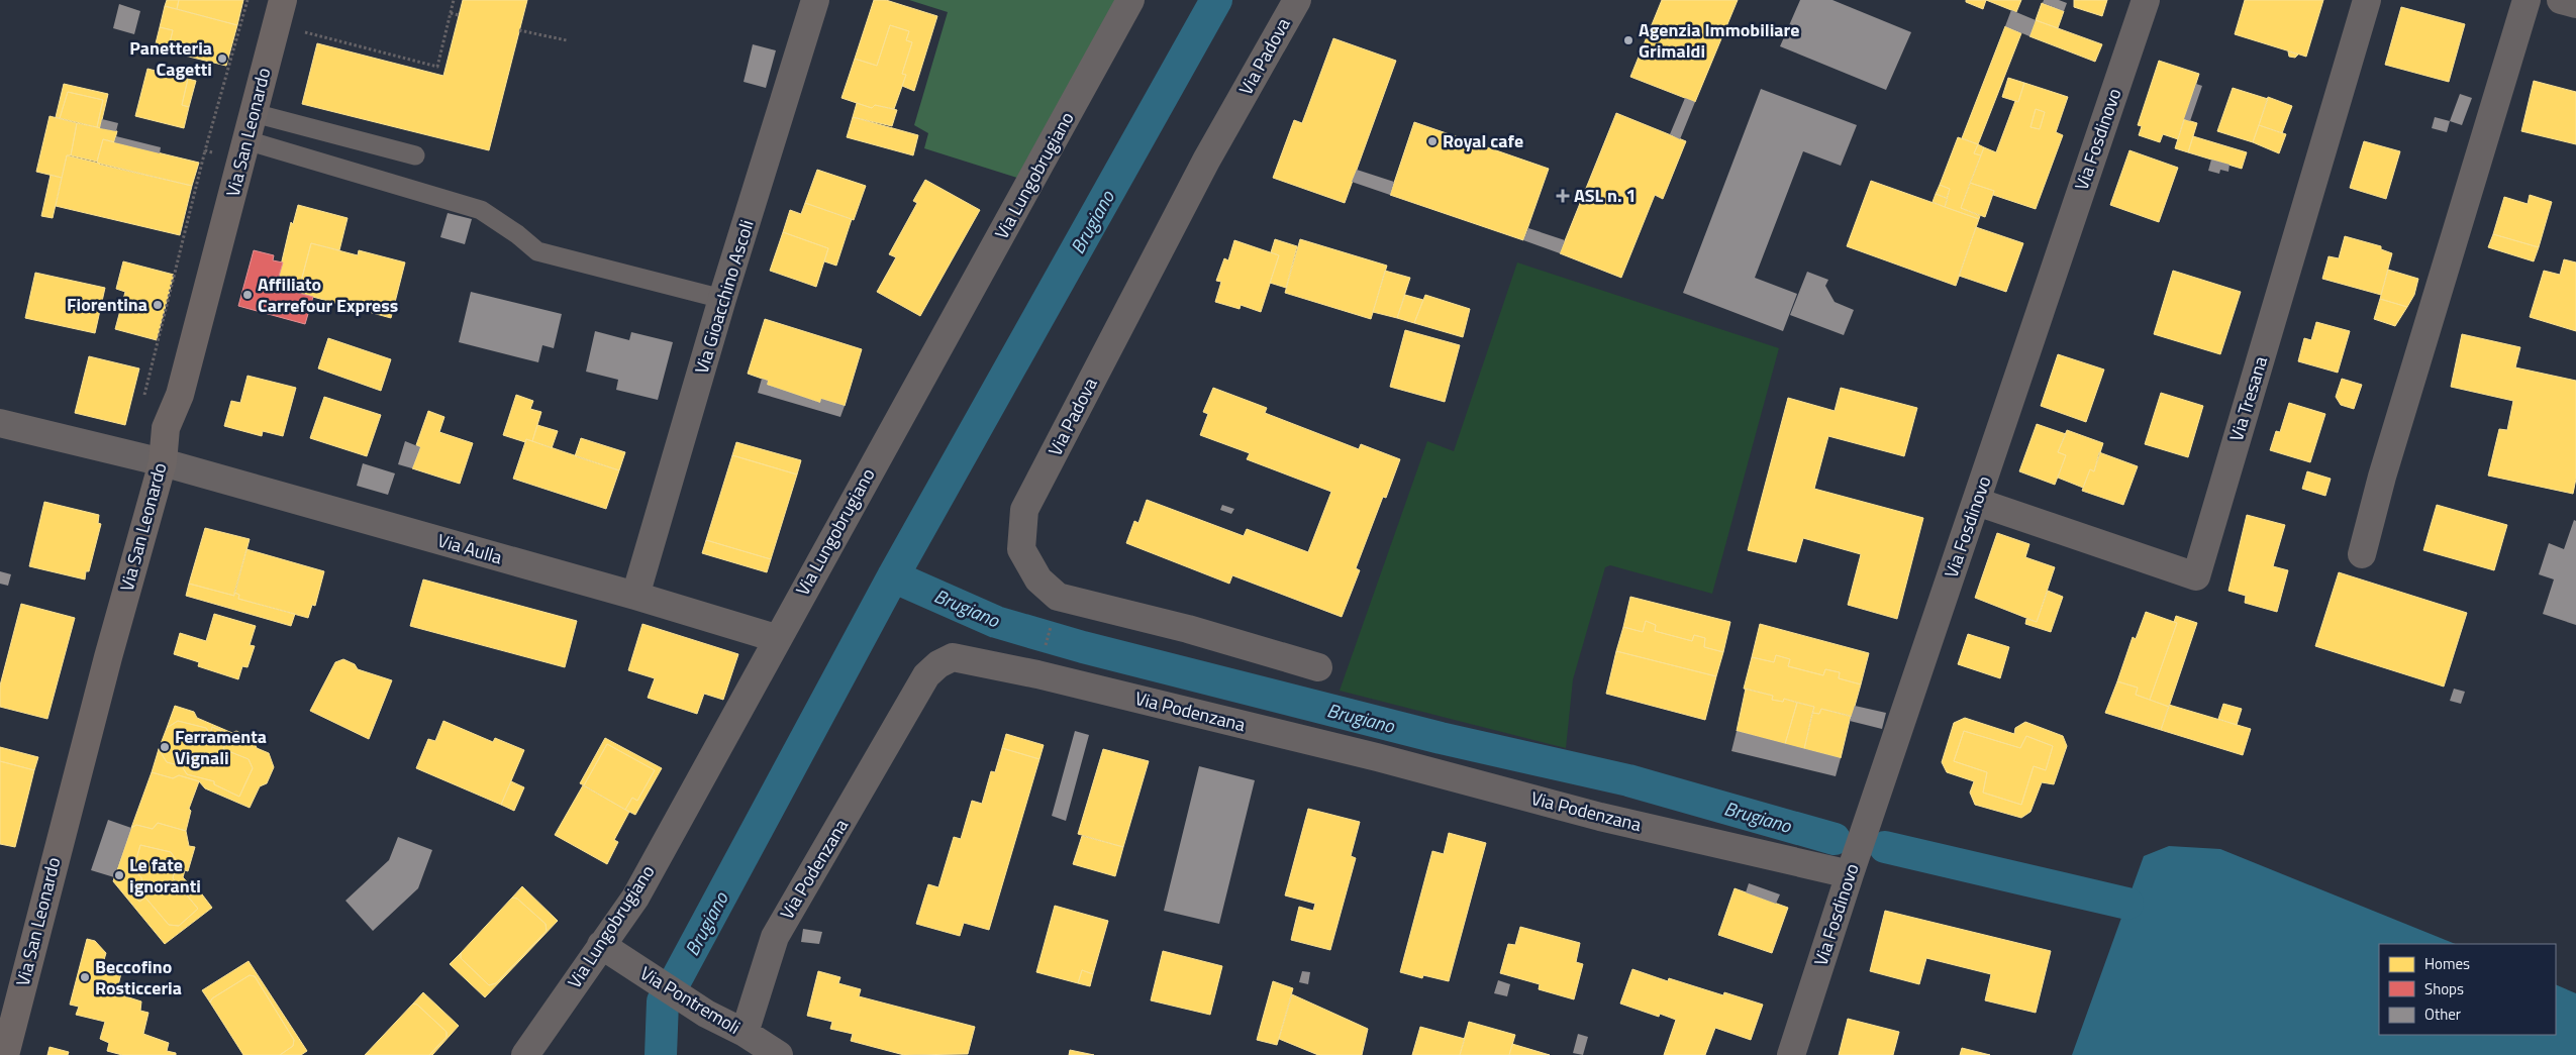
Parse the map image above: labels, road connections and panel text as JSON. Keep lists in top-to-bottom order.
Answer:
{
  "streets": {
    "main road": ["Via San Leonardo"],
    "street": [
      "Via Padova",
      "Via Fosdinovo",
      "Via Lungobrugiano",
      "Via Gioacchino Ascoli",
      "Via Tresana",
      "Via Aulla",
      "Via Podenzana",
      "Via Pontremoli"
    ]
  },
  "crossings": [
    ["Via San Leonardo", "Via Aulla"],
    ["Via Fosdinovo", "Via Tresana"],
    ["Via Fosdinovo", "Via Podenzana"],
    ["Via Lungobrugiano", "Via Aulla"],
    ["Via Lungobrugiano", "Via Pontremoli"],
    ["Via Gioacchino Ascoli", "Via Aulla"],
    ["Via Podenzana", "Via Pontremoli"]
  ],
  "water": ["Brugiano"],
  "places": {
    "other": [
      "Agenzia Immobiliare Grimaldi",
      "Panetteria Cagetti",
      "Royal cafe",
      "Affiliato Carrefour Express",
      "Fiorentina",
      "Ferramenta Vignali",
      "Le fate ignoranti",
      "Beccofino Rosticceria"
    ],
    "health": ["ASL n. 1"]
  },
  "legend": ["Homes", "Shops", "Other"]
}
